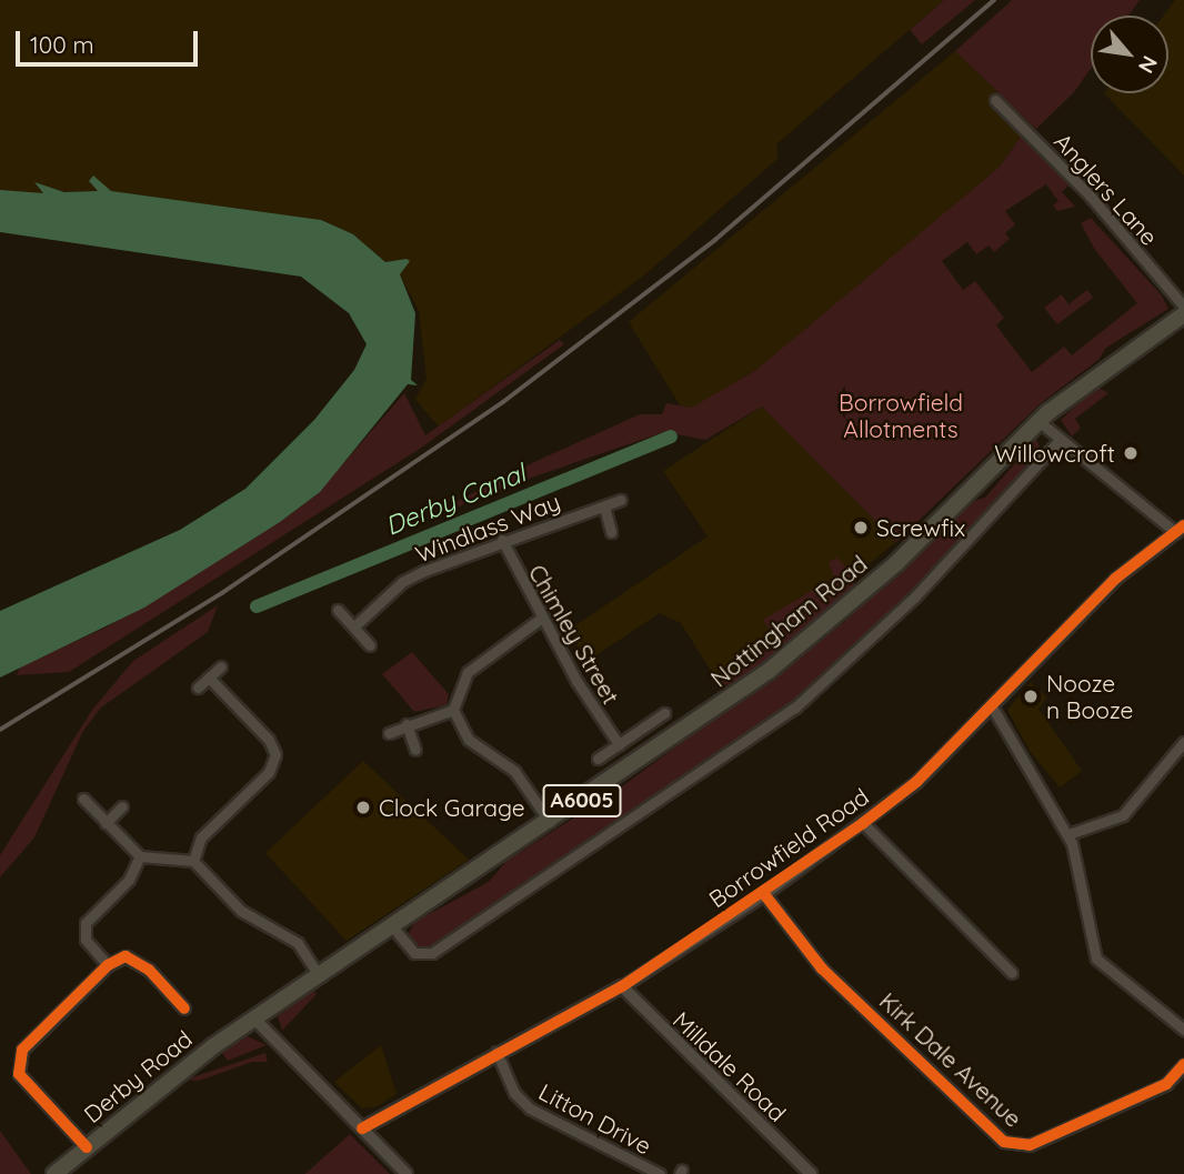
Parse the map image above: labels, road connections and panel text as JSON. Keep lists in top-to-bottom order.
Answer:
{
  "streets": {
    "main road": ["Nottingham Road", "A6005", "Derby Road"],
    "street": [
      "Anglers Lane",
      "Windlass Way",
      "Chimley Street",
      "Borrowfield Road",
      "Kirk Dale Avenue",
      "Milldale Road",
      "Litton Drive"
    ]
  },
  "crossings": [
    ["Windlass Way", "Chimley Street"],
    ["Nottingham Road", "Derby Road"],
    ["Borrowfield Road", "Kirk Dale Avenue"],
    ["Borrowfield Road", "Milldale Road"],
    ["Borrowfield Road", "Litton Drive"]
  ],
  "water": ["Derby Canal"],
  "parks": ["Borrowfield Allotments"],
  "places": [
    "Willowcroft",
    "Screwfix",
    "Nooze n Booze",
    "Clock Garage"
  ],
  "scale_bar": "100 m",
  "north": "bottom right"
}
